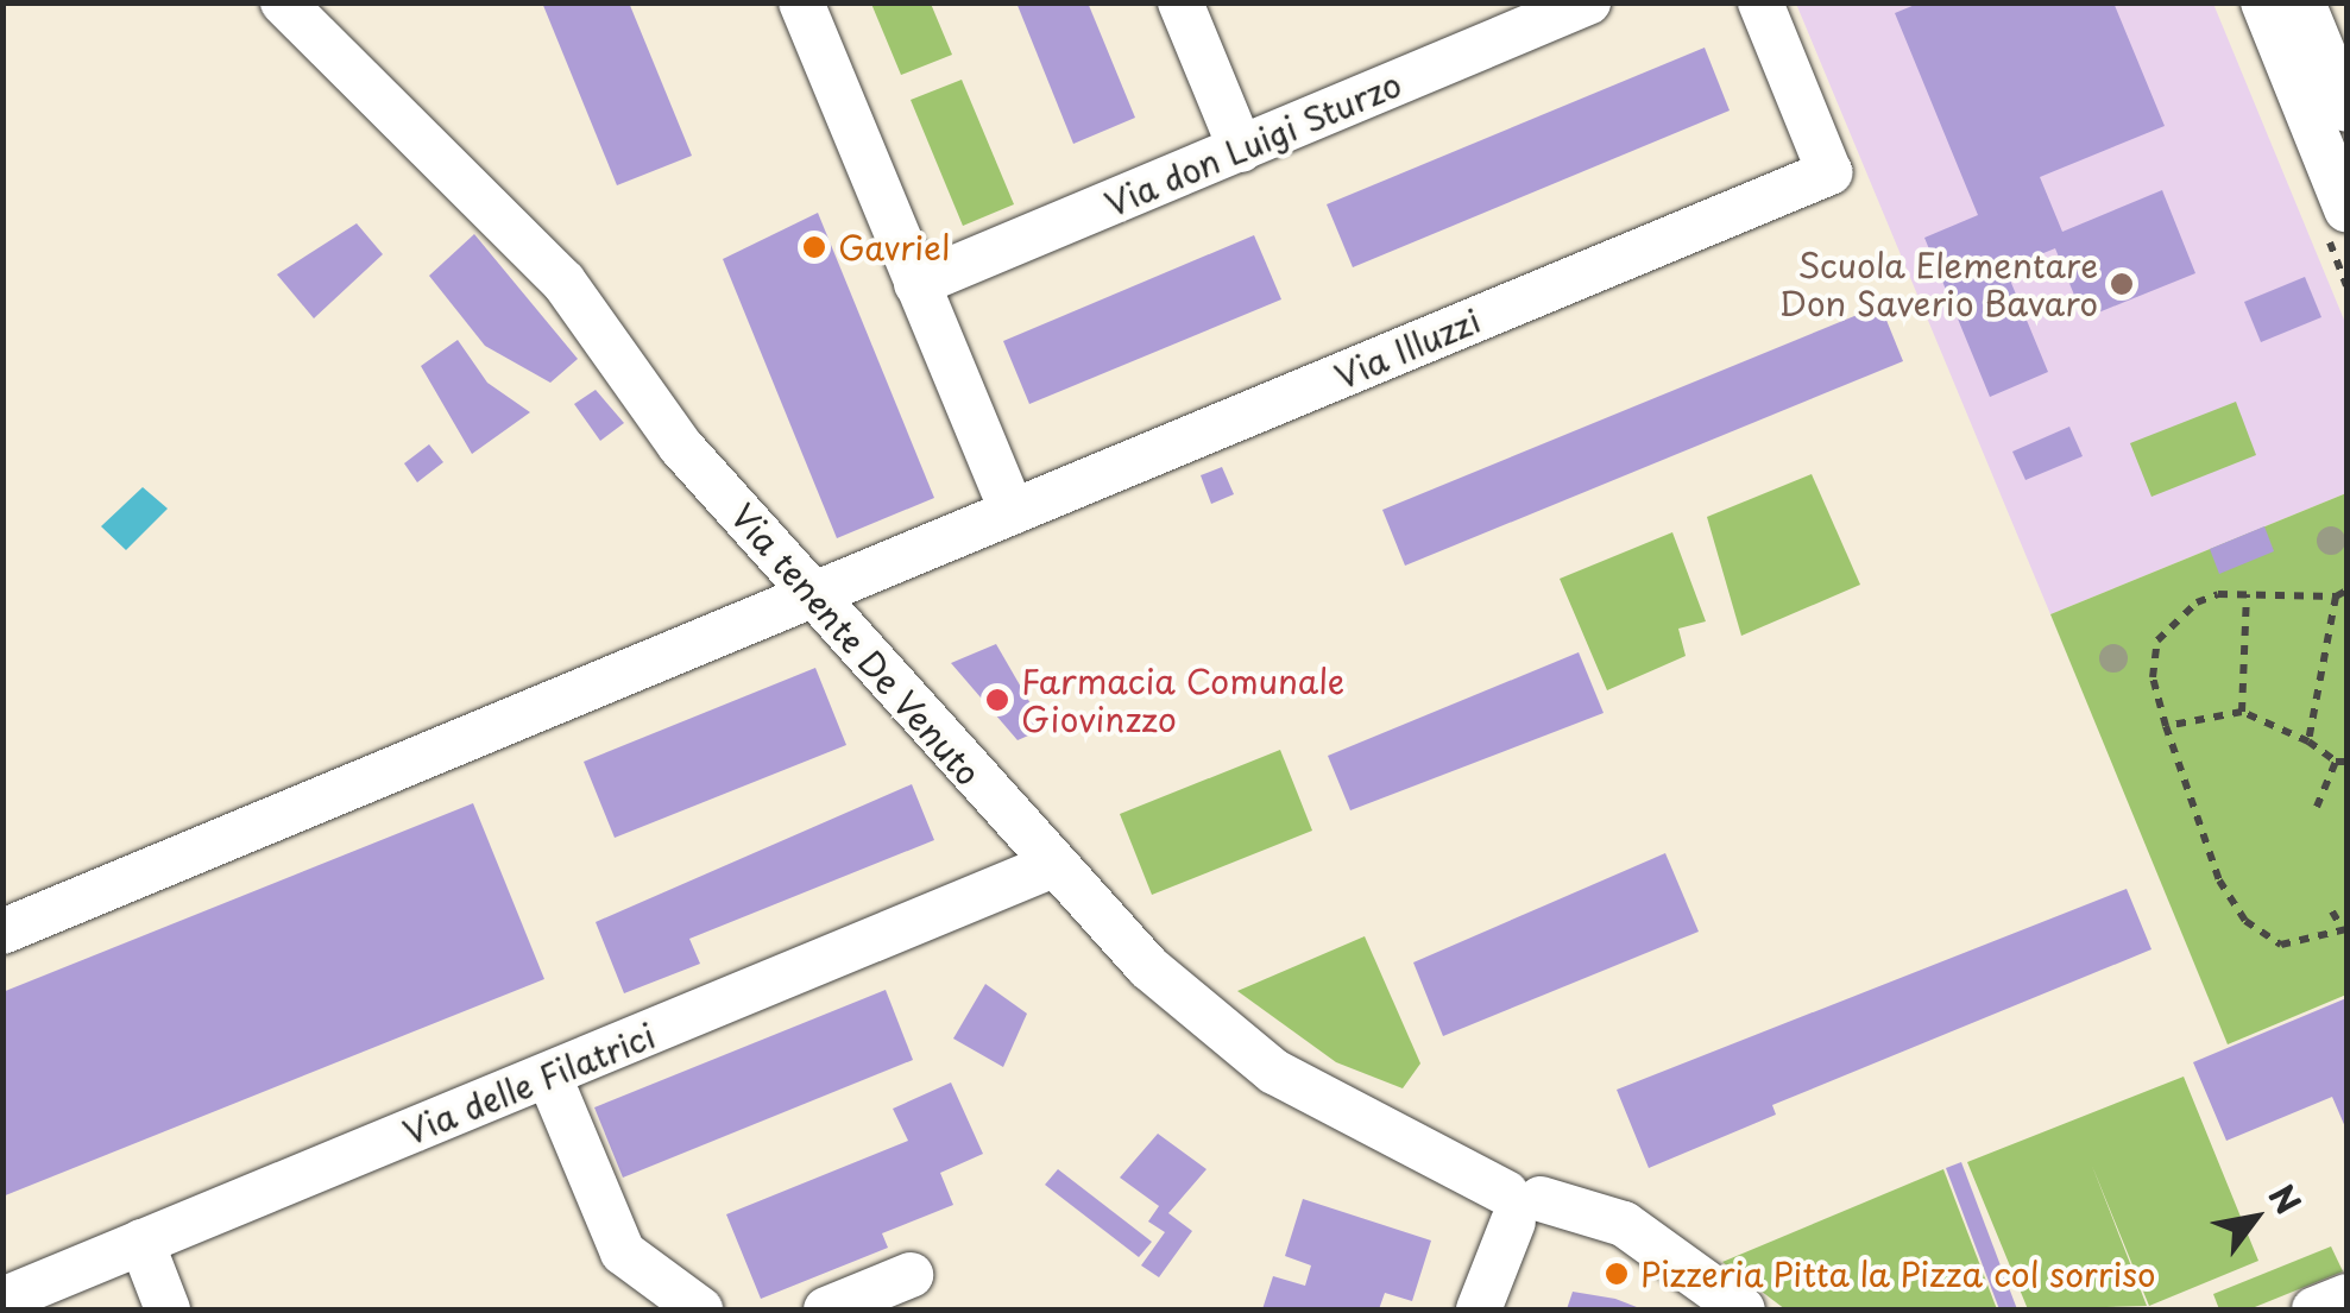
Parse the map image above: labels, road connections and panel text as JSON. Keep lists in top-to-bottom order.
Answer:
{
  "streets": {
    "street": [
      "Via don Luigi Sturzo",
      "Via Illuzzi",
      "Via tenente De Venuto",
      "Via delle Filatrici"
    ]
  },
  "crossings": [
    ["Via Illuzzi", "Via tenente De Venuto"],
    ["Via tenente De Venuto", "Via delle Filatrici"]
  ],
  "places": [
    "Gavriel",
    "Scuola Elementare Don Saverio Bavaro",
    "Farmacia Comunale Giovinzzo",
    "Pizzeria Pitta la Pizza col sorriso"
  ],
  "north": "top right"
}
